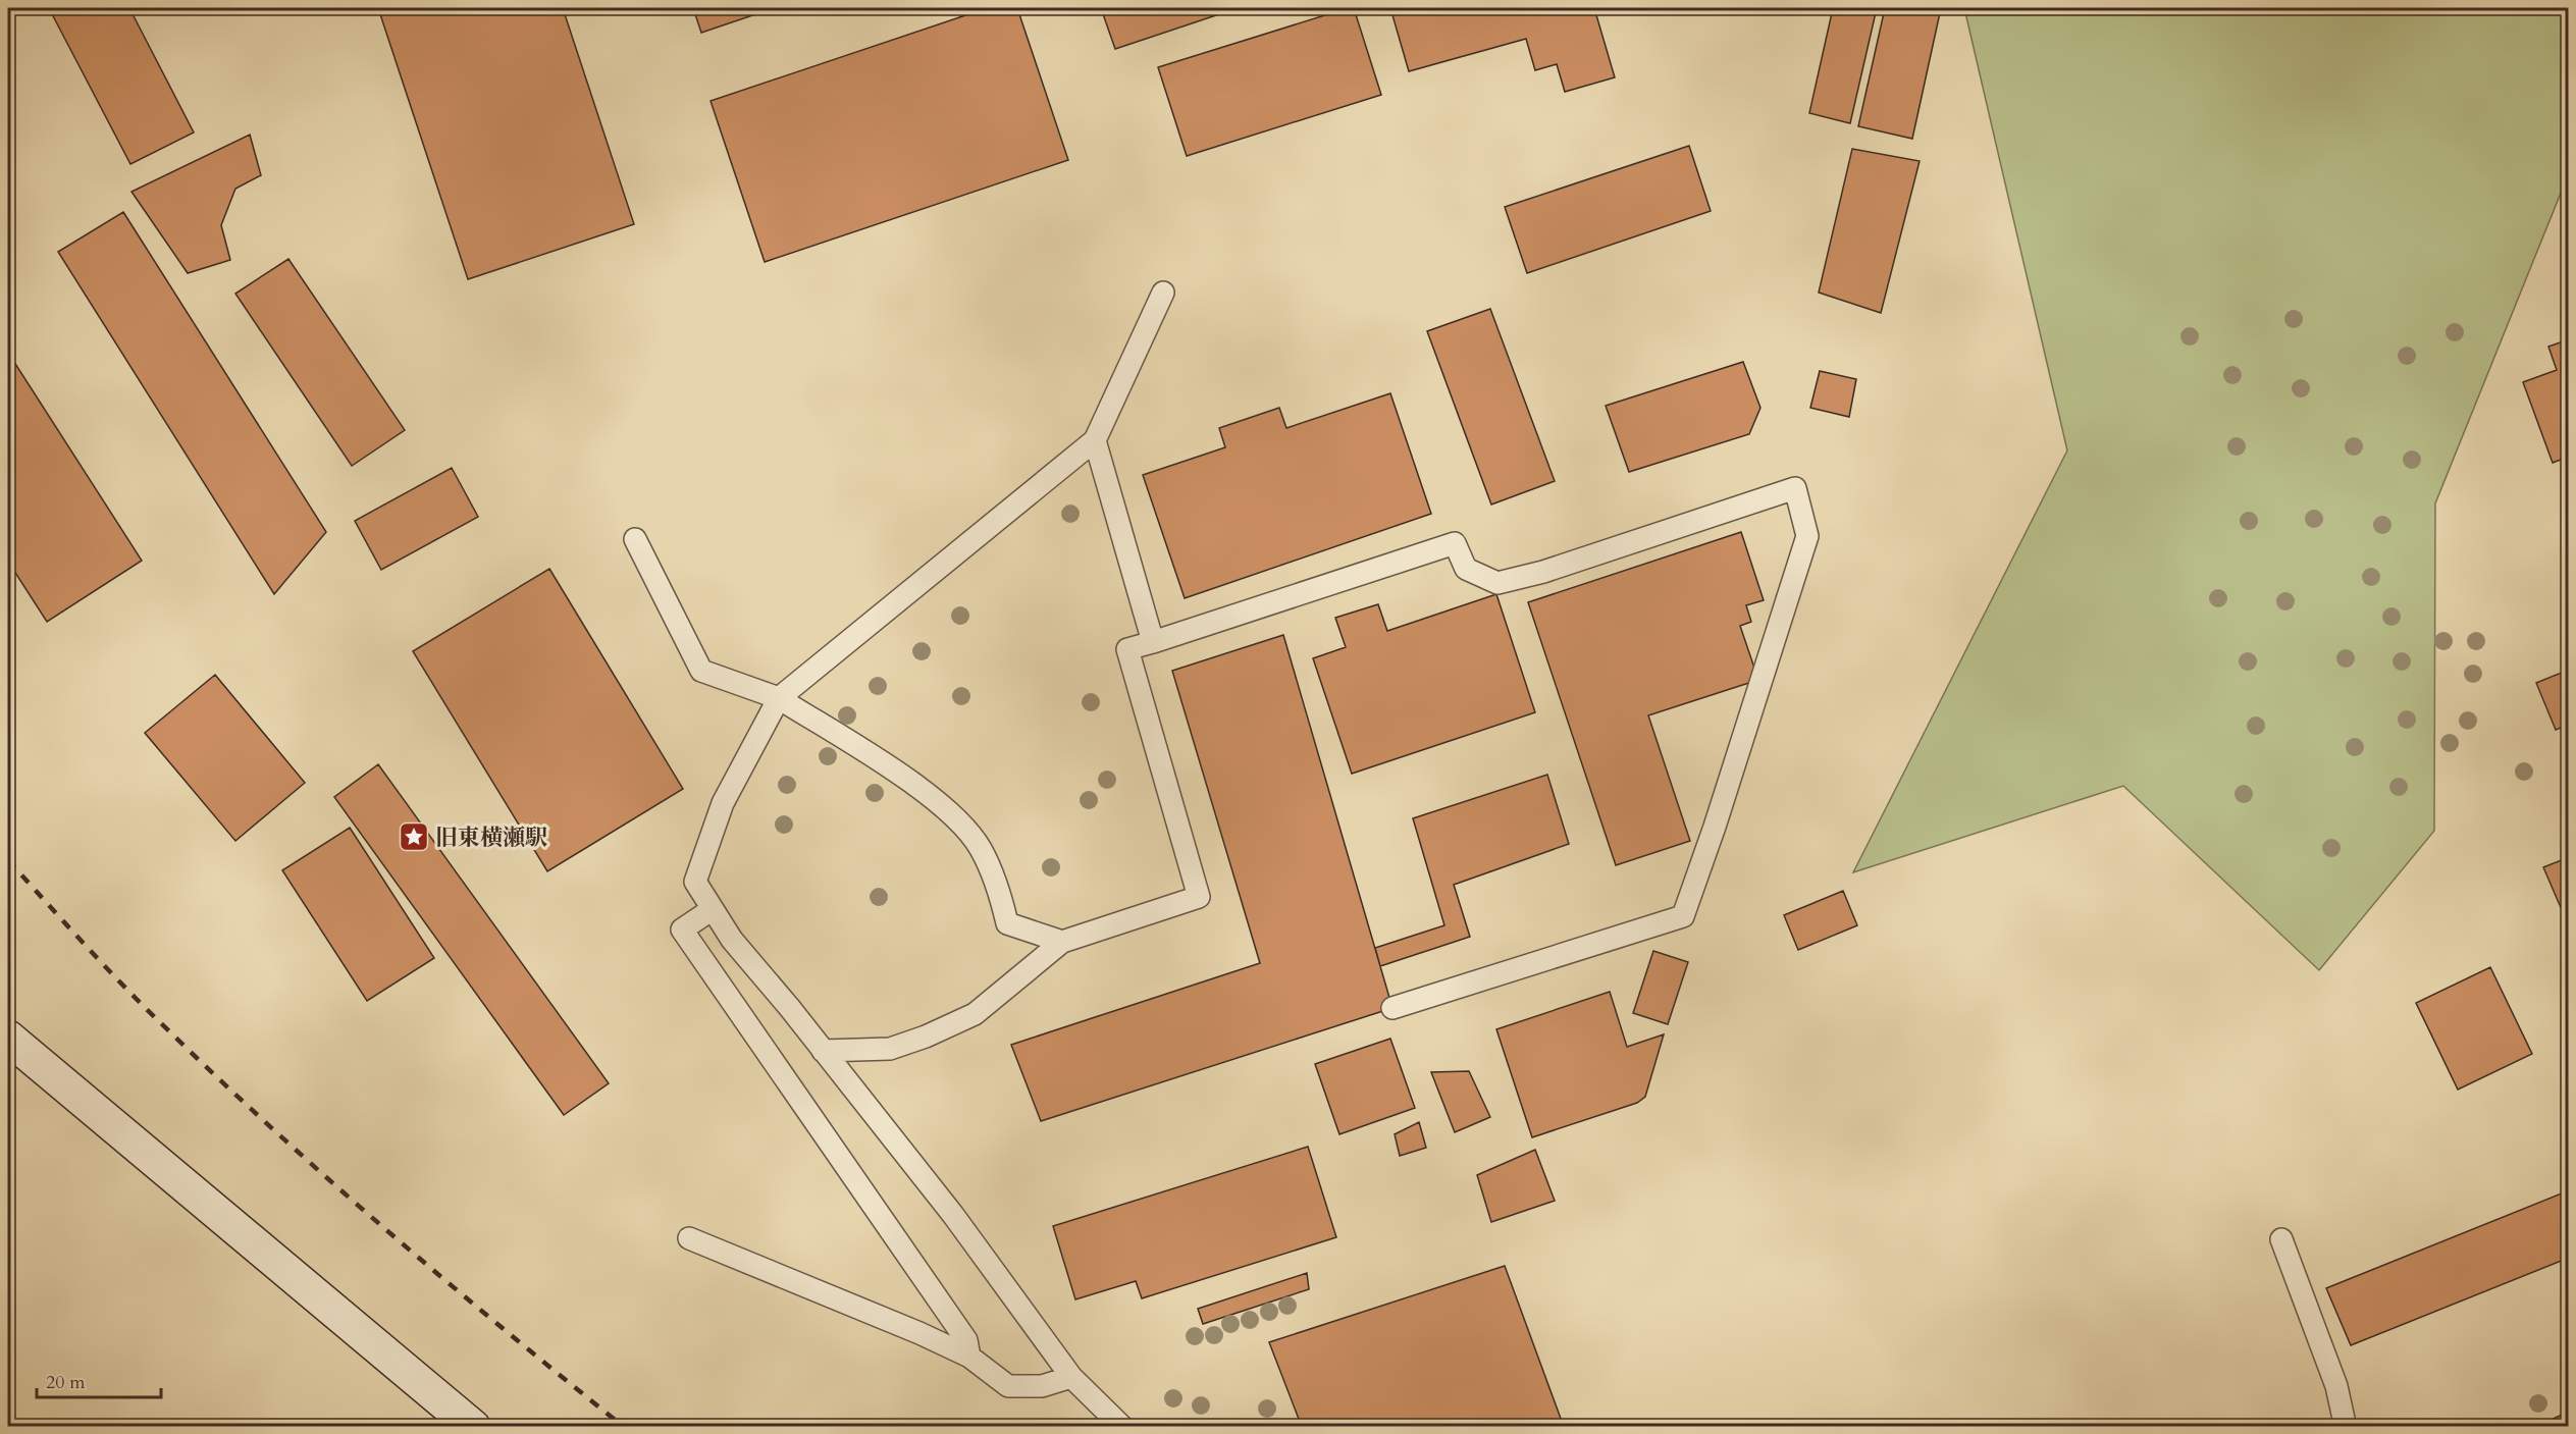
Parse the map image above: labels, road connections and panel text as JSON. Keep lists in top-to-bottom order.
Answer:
{
  "places": {
    "place": ["旧東横瀬駅"]
  },
  "scale_bar": "20 m"
}
